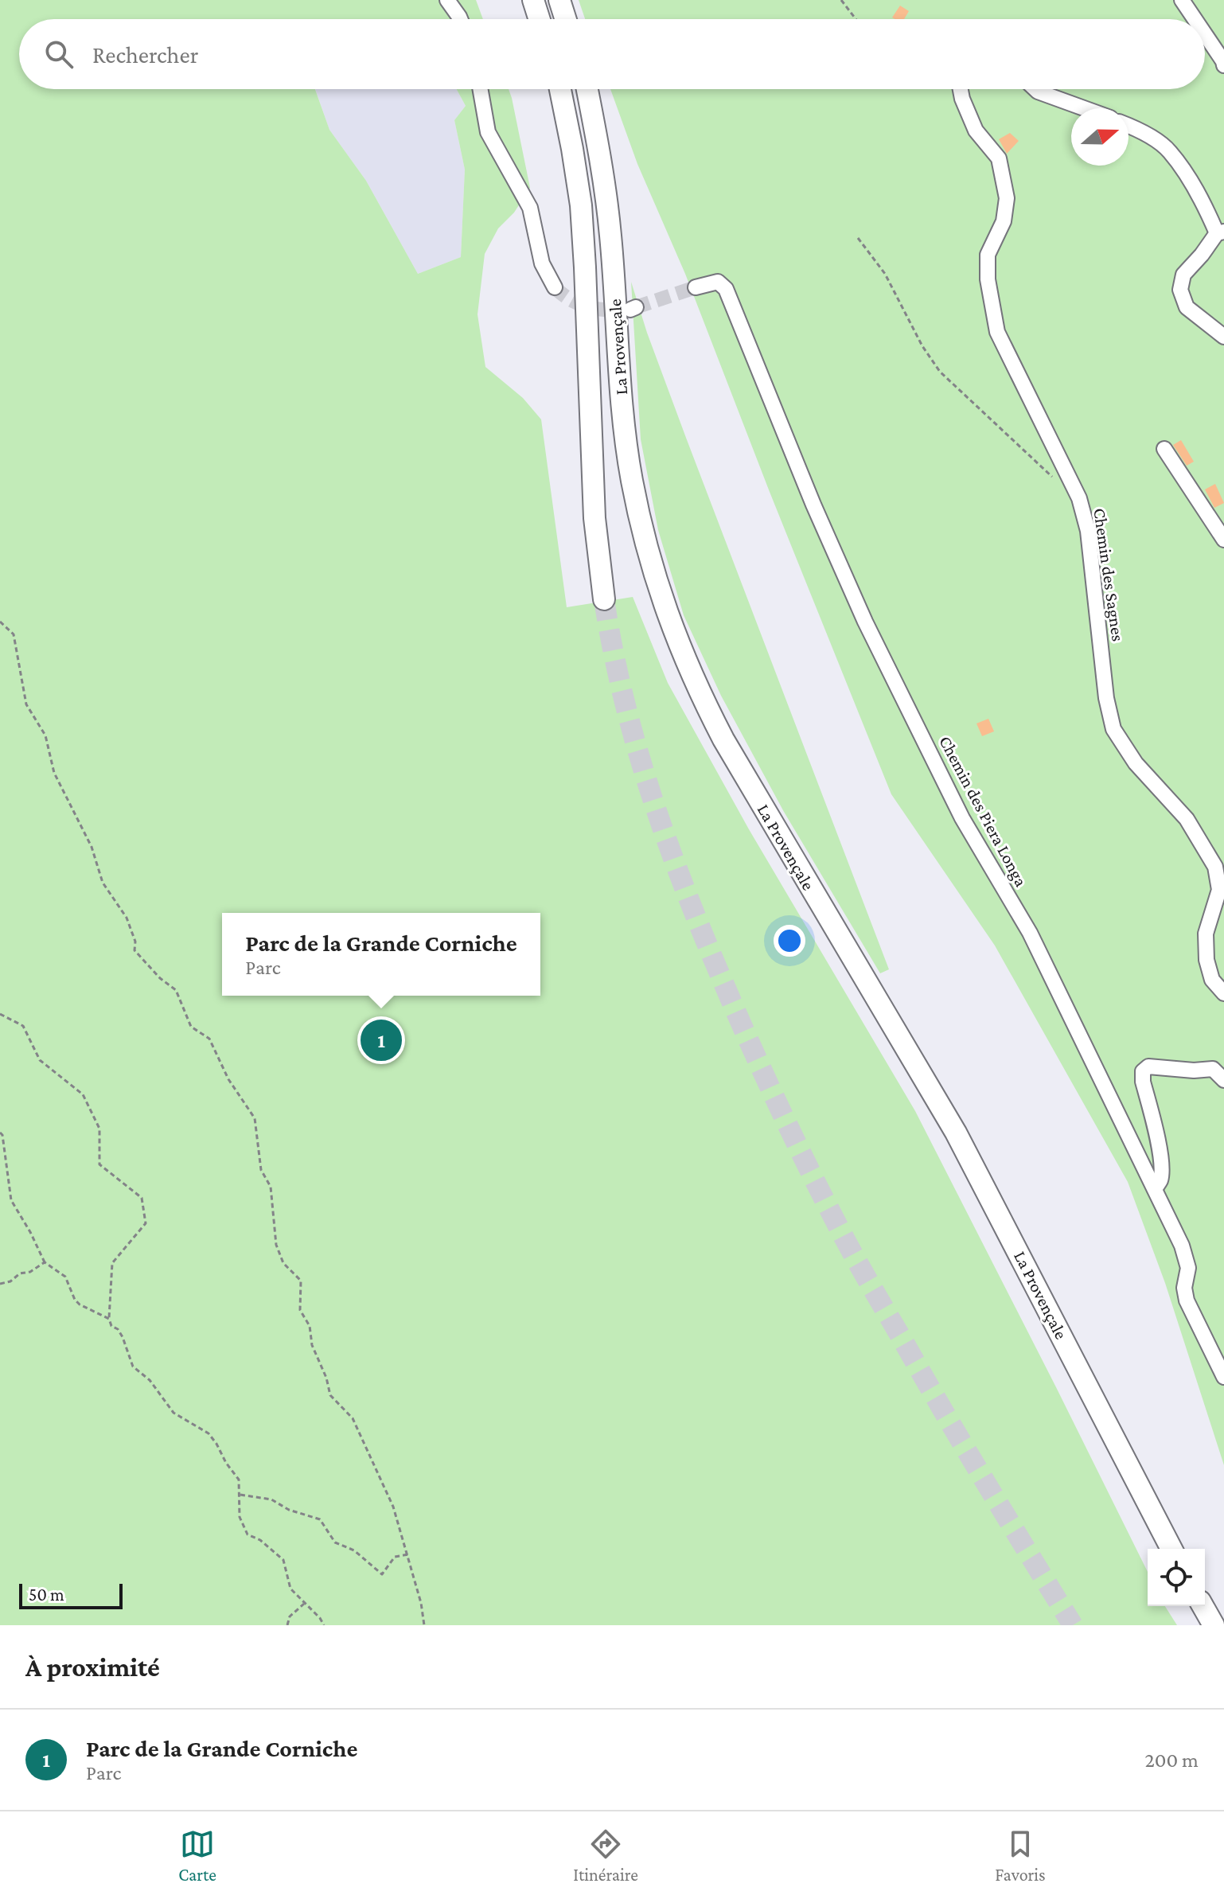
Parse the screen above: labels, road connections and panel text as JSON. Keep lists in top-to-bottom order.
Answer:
{
  "streets": {
    "highway": ["La Provençale"],
    "lane": ["Chemin des Sagnes", "Chemin des Piera Longa"]
  },
  "scale_bar": "50 m",
  "north": "right",
  "page": {
    "search": "Rechercher",
    "popup": ["Parc de la Grande Corniche", "Parc"],
    "pins": "1",
    "scale": "50 m",
    "heading": "À proximité",
    "list": [
      {
        "mark": "1",
        "name": "Parc de la Grande Corniche",
        "note": "Parc",
        "value": "200 m"
      }
    ],
    "nav": ["Carte", "Itinéraire", "Favoris"]
  }
}
